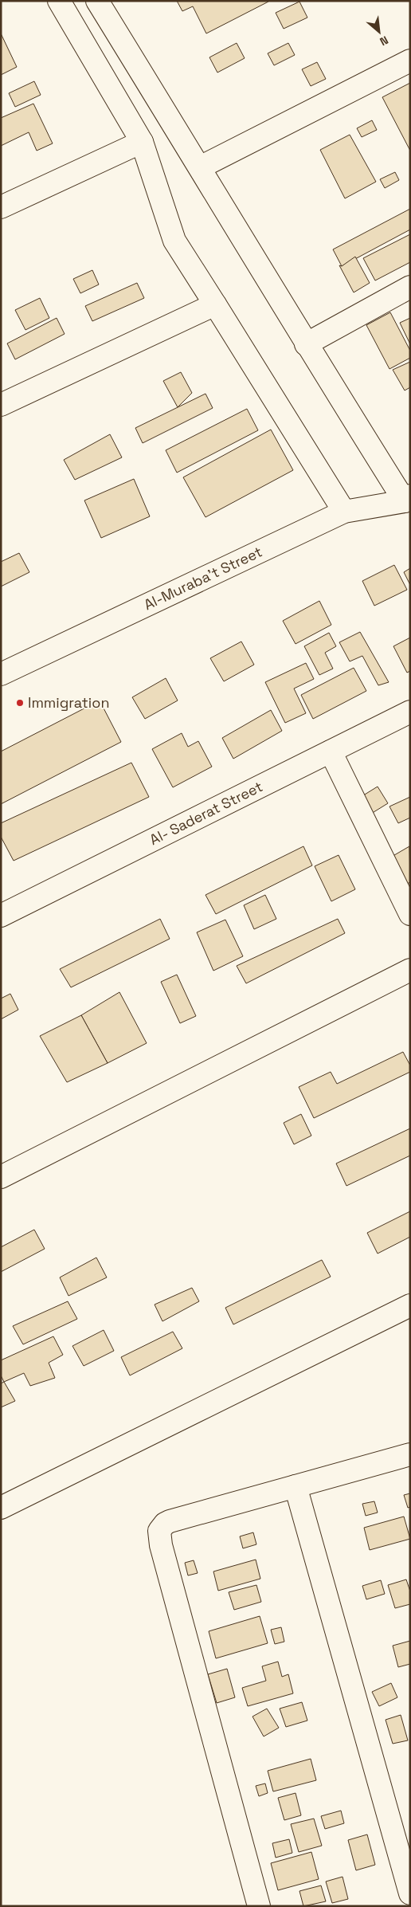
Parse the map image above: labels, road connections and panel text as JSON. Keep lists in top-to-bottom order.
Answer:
{
  "streets": {
    "street": ["Al-Muraba't Street", "Al- Saderat Street"]
  },
  "places": ["Immigration"],
  "north": "bottom right"
}
